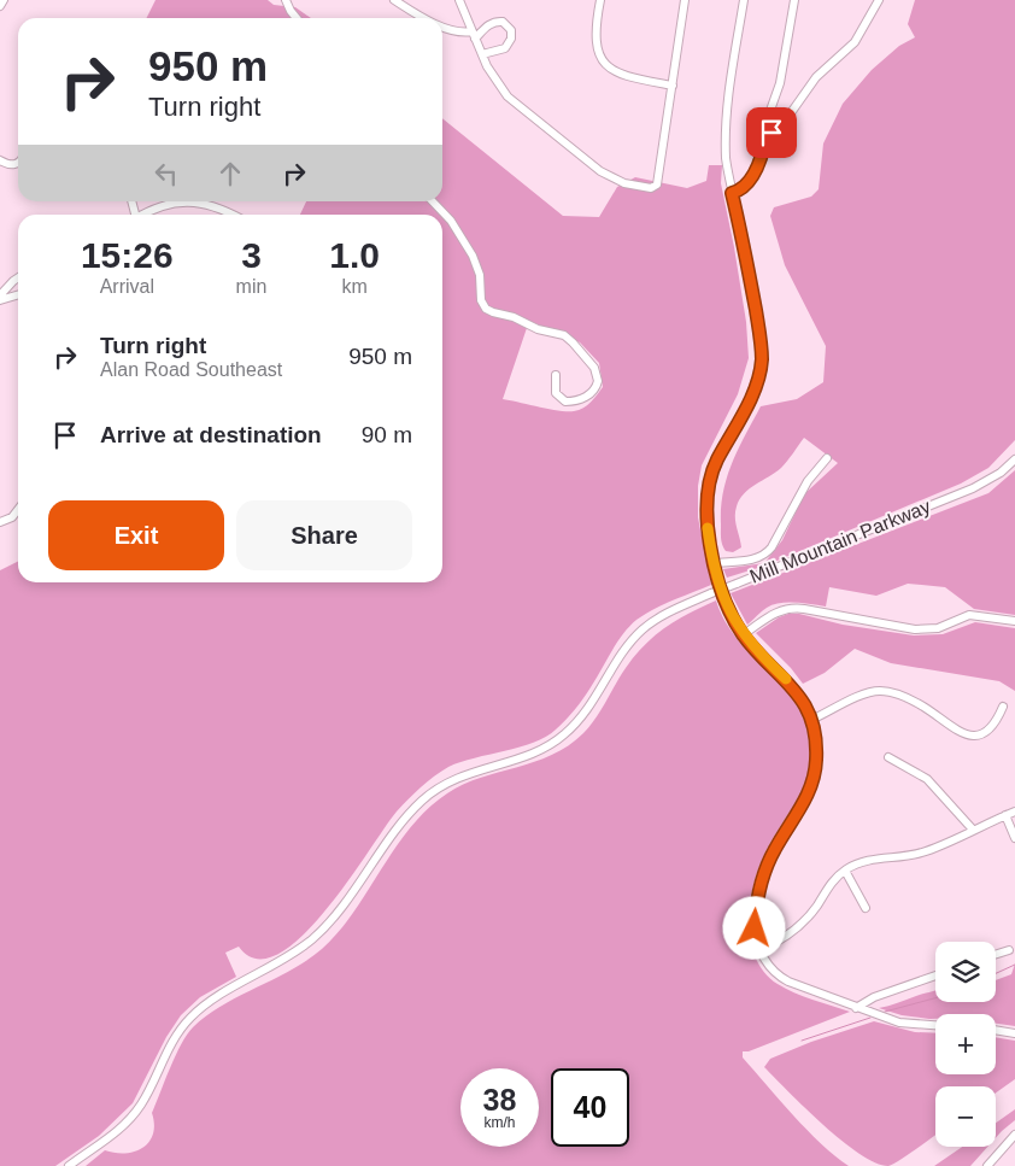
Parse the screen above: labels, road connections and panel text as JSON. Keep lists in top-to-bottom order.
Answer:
{
  "streets": {
    "street": ["Mill Mountain Parkway"]
  },
  "page": {
    "turn": ["950 m", "Turn right"],
    "eta": [
      "15:26",
      "Arrival",
      "3",
      "min",
      "1.0",
      "km"
    ],
    "list": [
      {
        "name": "Turn right",
        "note": "Alan Road Southeast",
        "value": "950 m"
      },
      {
        "name": "Arrive at destination",
        "value": "90 m"
      }
    ],
    "buttons": ["Exit", "Share"],
    "map_buttons": ["+", "−"],
    "speed": "38 km/h",
    "limit": "40"
  }
}
